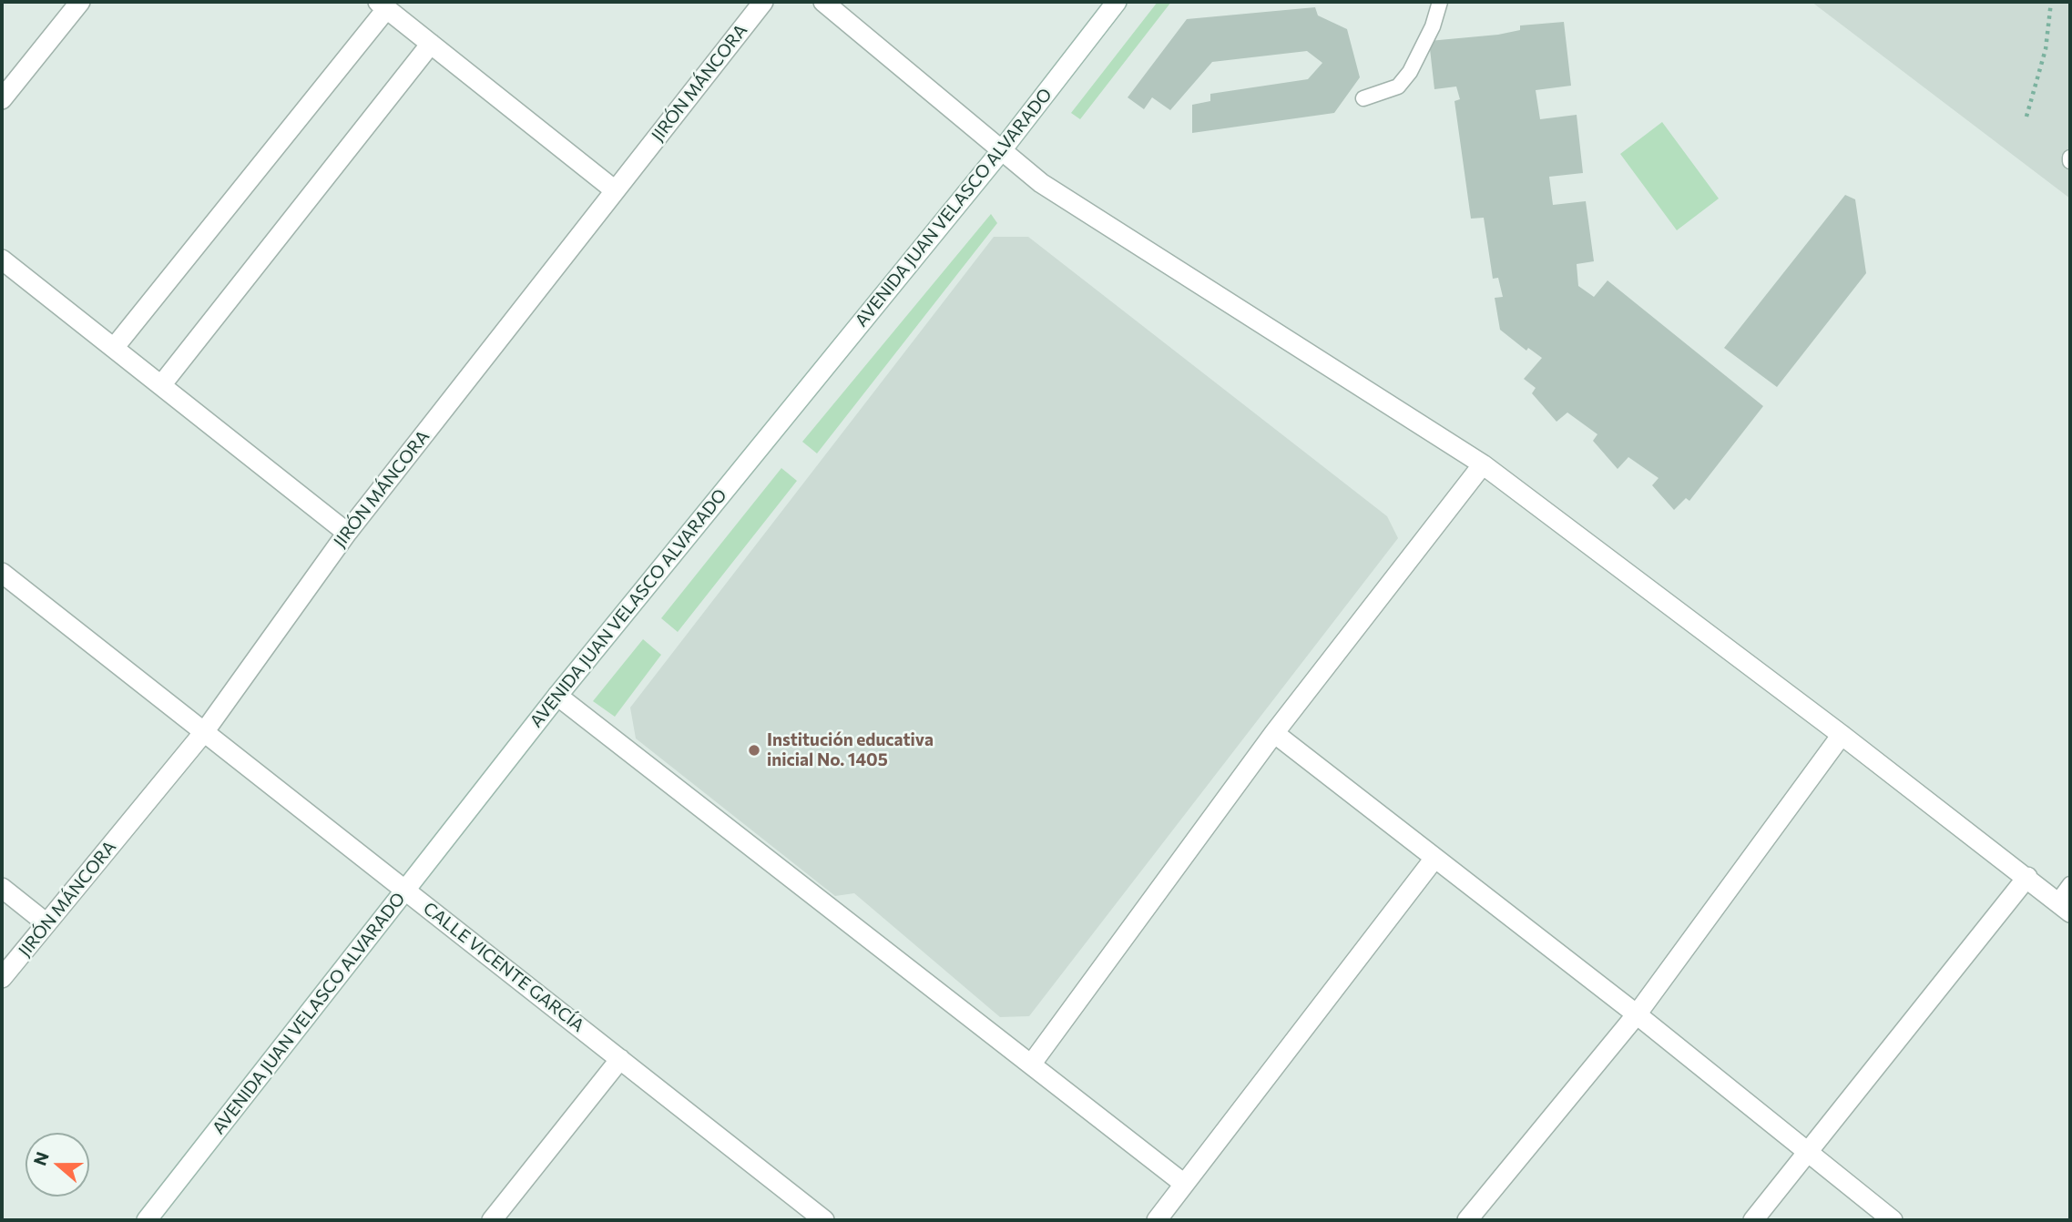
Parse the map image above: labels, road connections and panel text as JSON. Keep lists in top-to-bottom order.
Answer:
{
  "streets": {
    "street": ["JIRÓN MÁNCORA", "AVENIDA JUAN VELASCO ALVARADO", "CALLE VICENTE GARCÍA"]
  },
  "crossings": [
    ["JIRÓN MÁNCORA", "CALLE VICENTE GARCÍA"],
    ["AVENIDA JUAN VELASCO ALVARADO", "CALLE VICENTE GARCÍA"]
  ],
  "places": ["Institución educativa inicial No. 1405"],
  "north": "left"
}
